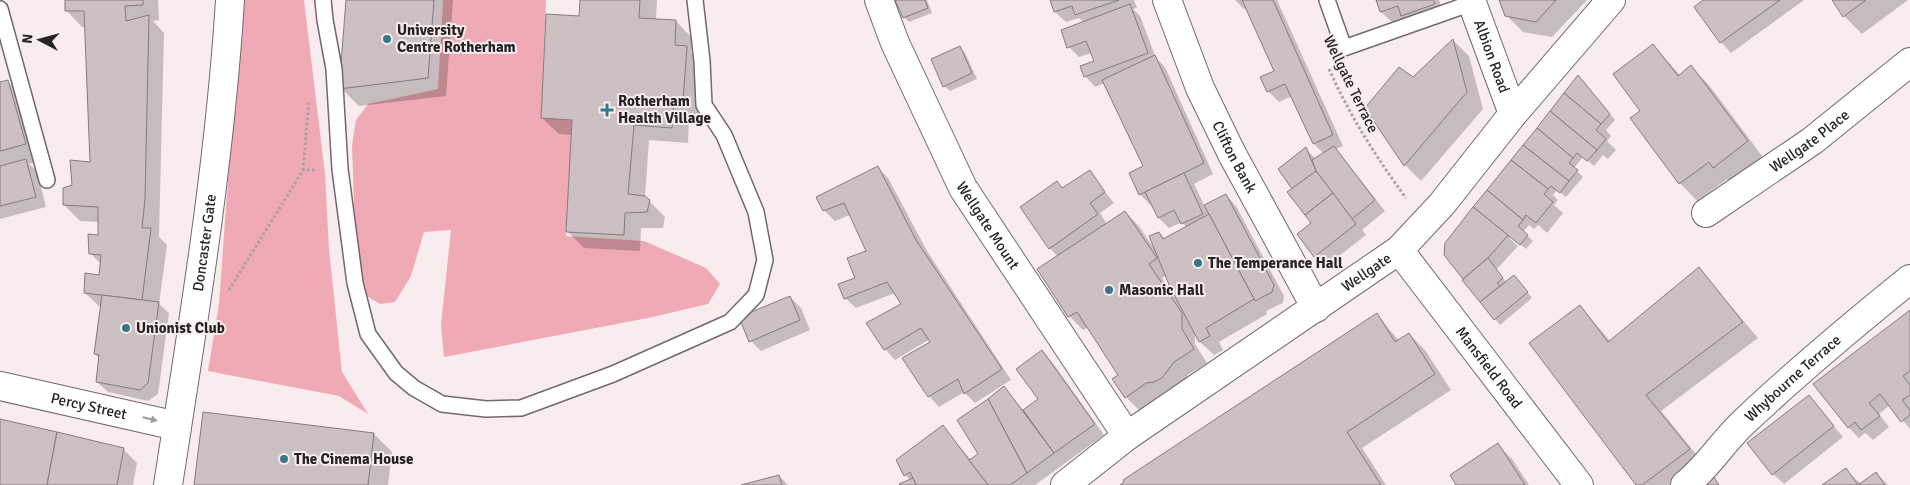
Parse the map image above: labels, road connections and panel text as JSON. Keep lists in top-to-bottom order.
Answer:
{
  "streets": {
    "street": [
      "Albion Road",
      "Wellgate Place",
      "Clifton Bank",
      "Wellgate Mount",
      "Doncaster Gate",
      "Wellgate",
      "Mansfield Road",
      "Whybourne Terrace",
      "Percy Street"
    ],
    "path": ["Wellgate Terrace"]
  },
  "crossings": [
    ["Albion Road", "Wellgate"],
    ["Wellgate Terrace", "Wellgate"],
    ["Clifton Bank", "Wellgate"],
    ["Wellgate Mount", "Wellgate"],
    ["Doncaster Gate", "Percy Street"],
    ["Wellgate", "Mansfield Road"]
  ],
  "one_way": ["Percy Street"],
  "places": {
    "other": [
      "University Centre Rotherham",
      "The Temperance Hall",
      "Masonic Hall",
      "Unionist Club",
      "The Cinema House"
    ],
    "health": ["Rotherham Health Village"]
  },
  "north": "left"
}
